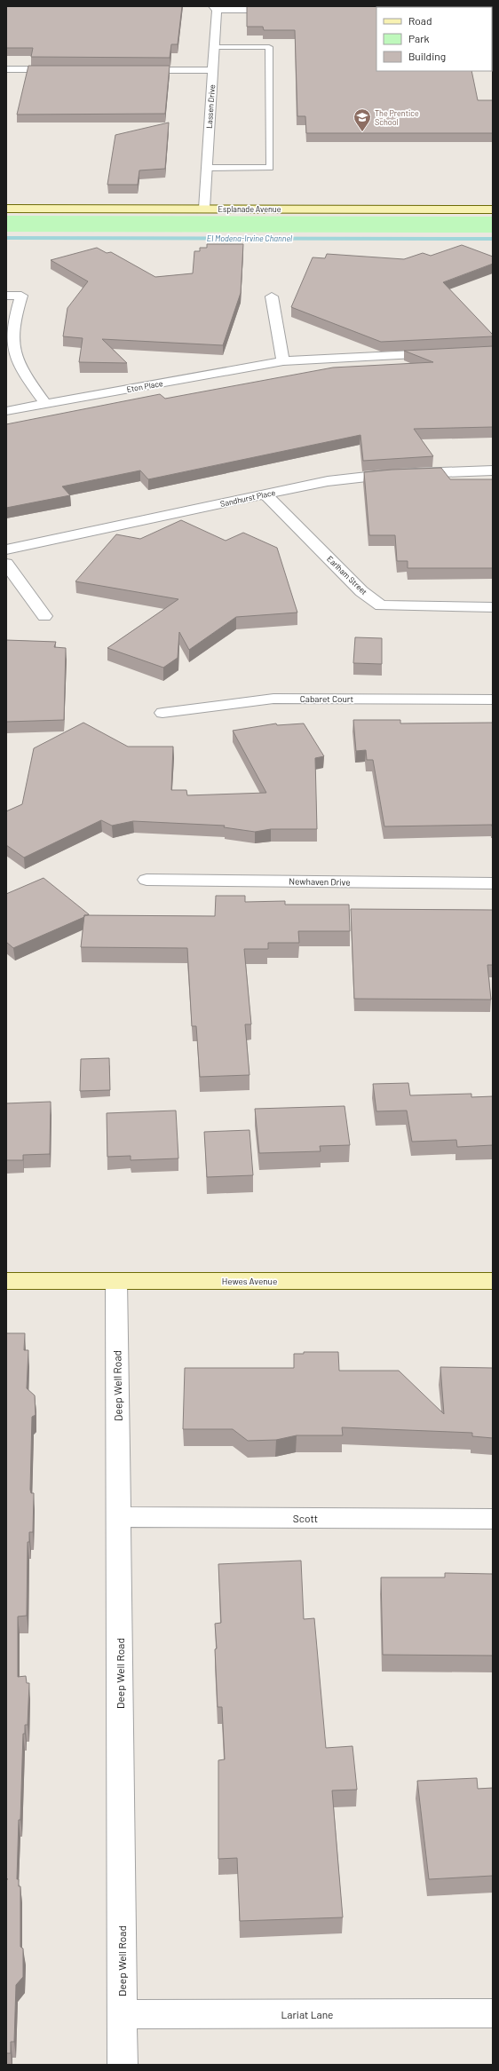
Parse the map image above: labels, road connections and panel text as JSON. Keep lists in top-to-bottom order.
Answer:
{
  "streets": {
    "street": [
      "Lassen Drive",
      "Esplanade Avenue",
      "Eton Place",
      "Sandhurst Place",
      "Earlham Street",
      "Cabaret Court",
      "Newhaven Drive",
      "Hewes Avenue",
      "Deep Well Road",
      "Scott",
      "Lariat Lane"
    ]
  },
  "crossings": [
    ["Lassen Drive", "Esplanade Avenue"],
    ["Sandhurst Place", "Earlham Street"],
    ["Hewes Avenue", "Deep Well Road"],
    ["Deep Well Road", "Scott"],
    ["Deep Well Road", "Lariat Lane"]
  ],
  "water": ["El Modena-Irvine Channel"],
  "places": {
    "school or university": ["The Prentice School"]
  },
  "legend": ["Road", "Park", "Building"]
}
